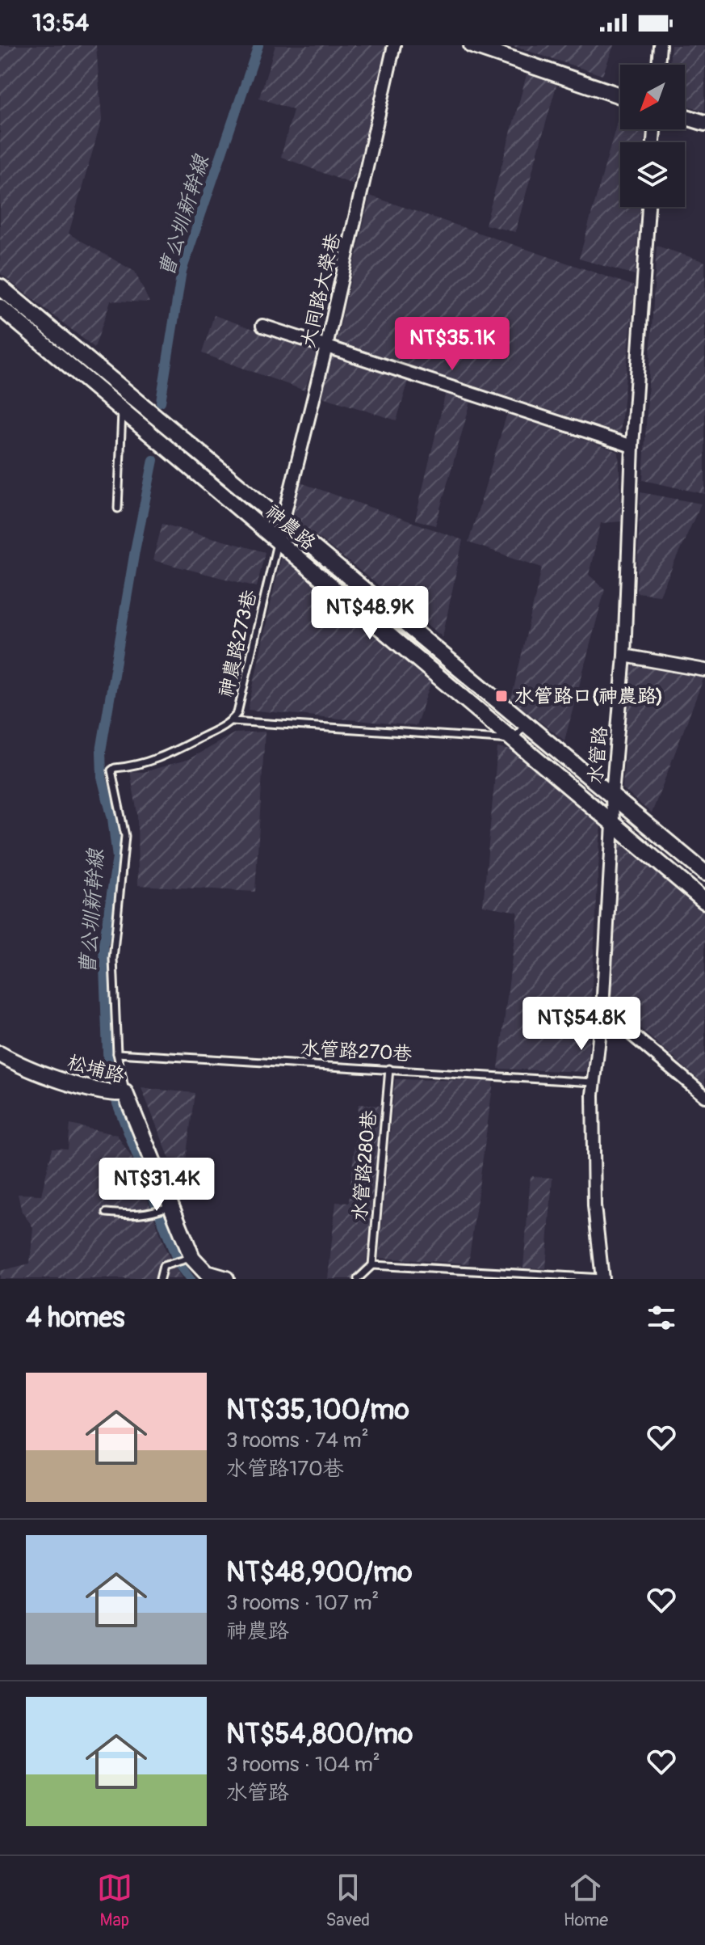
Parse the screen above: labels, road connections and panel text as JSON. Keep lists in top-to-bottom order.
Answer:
{
  "streets": {
    "street": [
      "大同路大榮巷",
      "神農路",
      "水管路",
      "松埔路"
    ],
    "lane": ["神農路273巷", "水管路270巷", "水管路280巷"]
  },
  "crossings": [
    ["大同路大榮巷", "神農路"],
    ["大同路大榮巷", "神農路273巷"],
    ["神農路", "神農路273巷"],
    ["神農路", "水管路"],
    ["神農路273巷", "水管路270巷"],
    ["神農路273巷", "松埔路"],
    ["水管路", "水管路270巷"],
    ["水管路270巷", "水管路280巷"]
  ],
  "water": ["曹公圳新幹線"],
  "places": {
    "transit": ["水管路口(神農路)"]
  },
  "north": "bottom left",
  "page": {
    "status": "13:54",
    "price": [
      "NT$35.1K",
      "NT$48.9K",
      "NT$54.8K",
      "NT$31.4K"
    ],
    "heading": "4 homes",
    "list": [
      {
        "name": "NT$35,100/mo",
        "note": "3 rooms · 74 m² · 水管路170巷"
      },
      {
        "name": "NT$48,900/mo",
        "note": "3 rooms · 107 m² · 神農路"
      },
      {
        "name": "NT$54,800/mo",
        "note": "3 rooms · 104 m² · 水管路"
      }
    ],
    "tabs": ["Map", "Saved", "Home"]
  }
}
